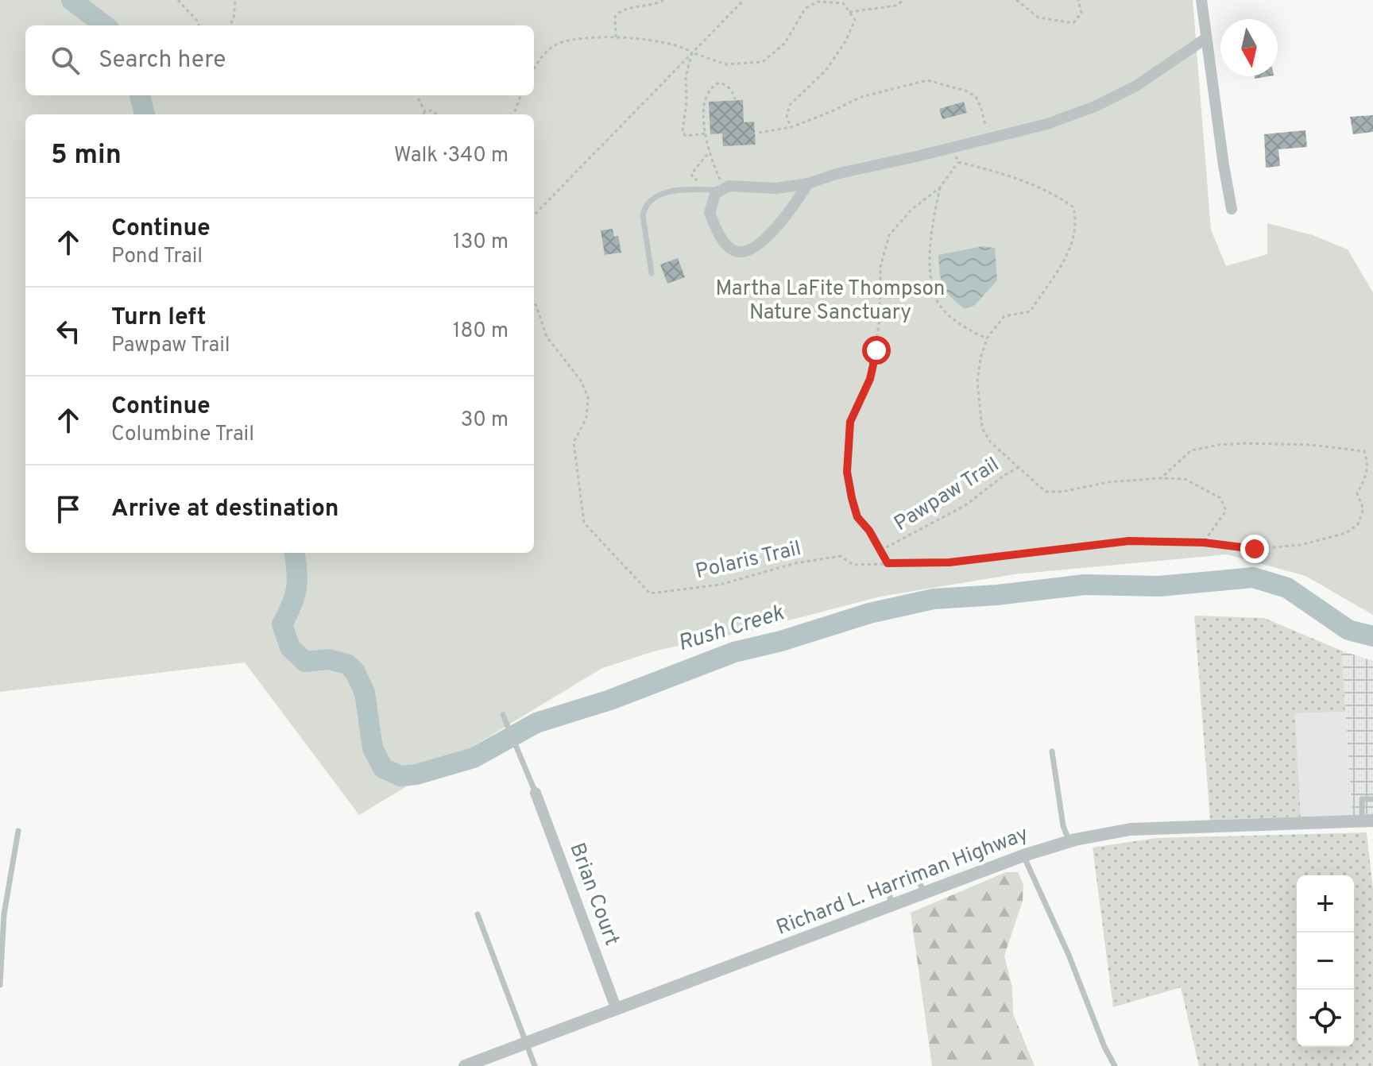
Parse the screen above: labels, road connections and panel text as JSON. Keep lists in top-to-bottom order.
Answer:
{
  "streets": {
    "street": ["Richard L. Harriman Highway", "Brian Court"],
    "path": ["Pawpaw Trail", "Polaris Trail"]
  },
  "crossings": [
    ["Pawpaw Trail", "Polaris Trail"],
    ["Richard L. Harriman Highway", "Brian Court"]
  ],
  "water": ["Rush Creek"],
  "parks": ["Martha LaFite Thompson Nature Sanctuary"],
  "north": "bottom",
  "page": {
    "search": "Search here",
    "heading": ["5 min", "Walk · 340 m"],
    "list": [
      ["Continue", "Pond Trail", "130 m"],
      ["Turn left", "Pawpaw Trail", "180 m"],
      ["Continue", "Columbine Trail", "30 m"],
      "Arrive at destination"
    ],
    "map_buttons": ["+", "−"]
  }
}
